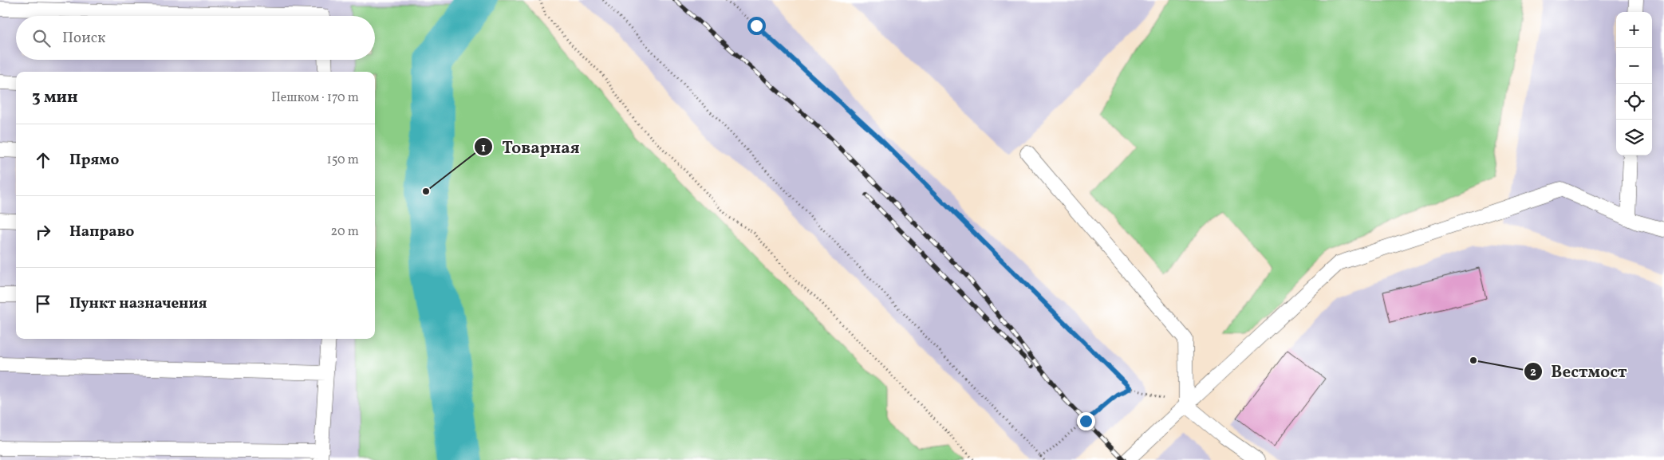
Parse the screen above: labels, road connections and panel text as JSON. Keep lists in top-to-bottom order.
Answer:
{
  "places": ["Товарная", "Вестмост"],
  "page": {
    "map_buttons": ["+", "−"],
    "search": "Поиск",
    "heading": ["3 мин", "Пешком · 170 m"],
    "list": [
      ["Прямо", "150 m"],
      ["Направо", "20 m"],
      "Пункт назначения"
    ]
  }
}
